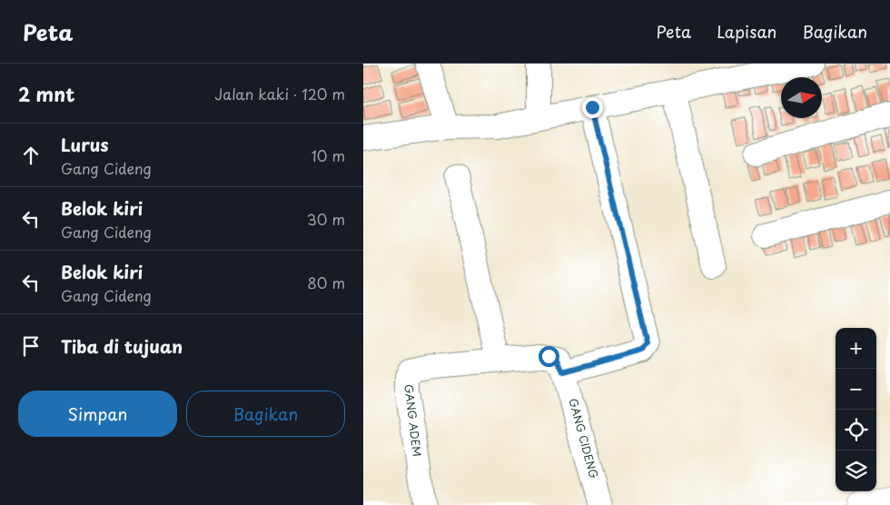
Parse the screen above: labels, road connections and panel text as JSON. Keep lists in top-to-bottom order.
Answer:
{
  "streets": {
    "street": ["GANG ADEM", "GANG CIDENG"]
  },
  "crossings": [
    ["GANG ADEM", "GANG CIDENG"]
  ],
  "north": "right",
  "page": {
    "header": "Peta",
    "nav": ["Peta", "Lapisan", "Bagikan"],
    "heading": ["2 mnt", "Jalan kaki · 120 m"],
    "list": [
      ["Lurus", "Gang Cideng", "10 m"],
      ["Belok kiri", "Gang Cideng", "30 m"],
      ["Belok kiri", "Gang Cideng", "80 m"],
      "Tiba di tujuan"
    ],
    "map_buttons": ["+", "−"],
    "buttons": ["Simpan", "Bagikan"]
  }
}
